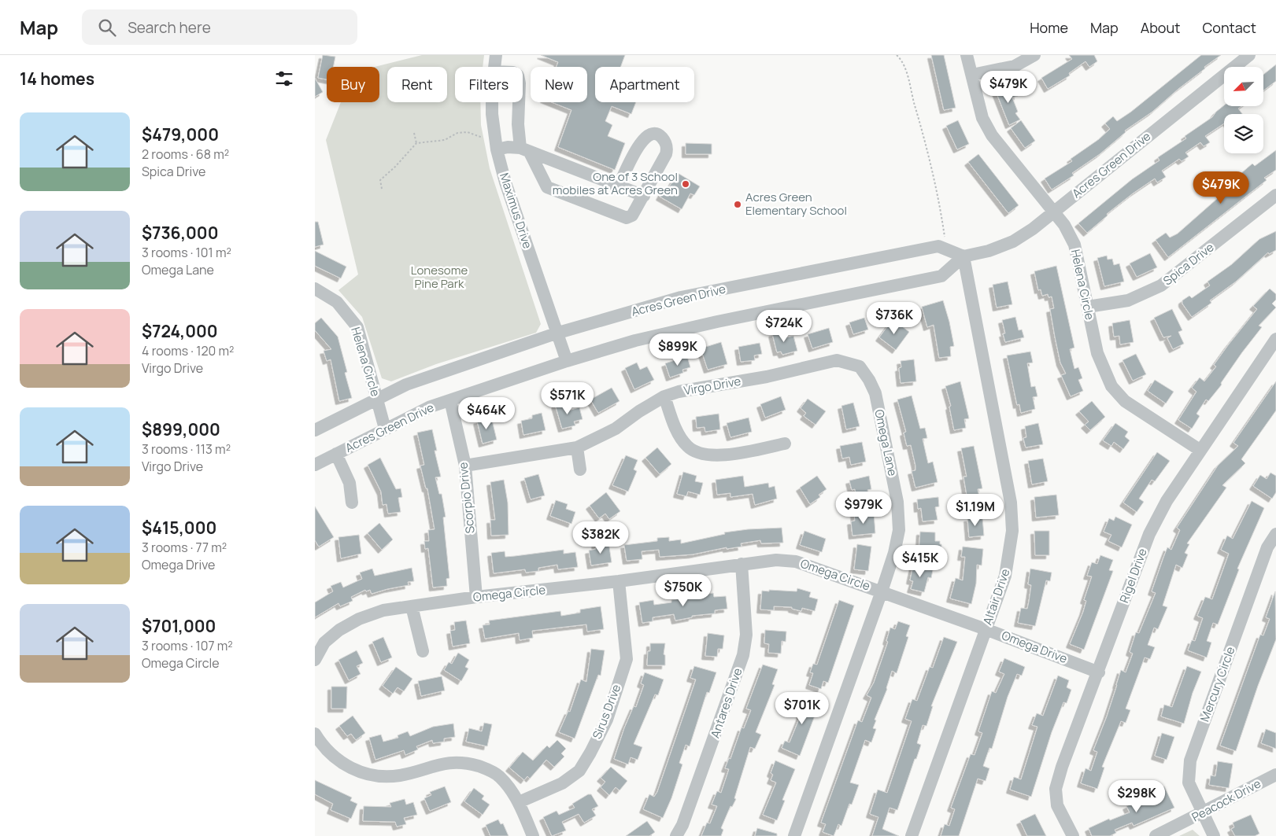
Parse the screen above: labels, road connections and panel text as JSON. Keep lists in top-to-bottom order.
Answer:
{
  "streets": {
    "street": [
      "Acres Green Drive",
      "Maximus Drive",
      "Spica Drive",
      "Helena Circle",
      "Virgo Drive",
      "Omega Lane",
      "Scorpio Drive",
      "Omega Circle",
      "Rigel Drive",
      "Altair Drive",
      "Omega Drive",
      "Mercury Circle",
      "Antares Drive",
      "Sirus Drive",
      "Peacock Drive"
    ]
  },
  "crossings": [
    ["Acres Green Drive", "Maximus Drive"],
    ["Acres Green Drive", "Helena Circle"],
    ["Acres Green Drive", "Scorpio Drive"],
    ["Acres Green Drive", "Altair Drive"],
    ["Spica Drive", "Helena Circle"],
    ["Helena Circle", "Rigel Drive"],
    ["Virgo Drive", "Omega Lane"],
    ["Virgo Drive", "Scorpio Drive"],
    ["Omega Lane", "Omega Circle"],
    ["Omega Lane", "Omega Drive"],
    ["Scorpio Drive", "Omega Circle"],
    ["Omega Circle", "Omega Drive"],
    ["Omega Circle", "Antares Drive"],
    ["Omega Circle", "Sirus Drive"],
    ["Rigel Drive", "Omega Drive"],
    ["Altair Drive", "Omega Drive"],
    ["Mercury Circle", "Peacock Drive"]
  ],
  "parks": ["Lonesome Pine Park"],
  "places": ["One of 3 School mobiles at Acres Green", "Acres Green Elementary School"],
  "north": "bottom left",
  "page": {
    "header": "Map",
    "search": "Search here",
    "nav": [
      "Home",
      "Map",
      "About",
      "Contact"
    ],
    "heading": "14 homes",
    "chip": [
      "Buy",
      "Rent",
      "Filters",
      "New",
      "Apartment"
    ],
    "price": [
      "$479K",
      "$479K",
      "$736K",
      "$724K",
      "$899K",
      "$571K",
      "$464K",
      "$979K",
      "$1.19M",
      "$382K",
      "$415K",
      "$750K",
      "$701K",
      "$298K"
    ],
    "list": [
      {
        "name": "$479,000",
        "note": "2 rooms · 68 m² · Spica Drive"
      },
      {
        "name": "$736,000",
        "note": "3 rooms · 101 m² · Omega Lane"
      },
      {
        "name": "$724,000",
        "note": "4 rooms · 120 m² · Virgo Drive"
      },
      {
        "name": "$899,000",
        "note": "3 rooms · 113 m² · Virgo Drive"
      },
      {
        "name": "$415,000",
        "note": "3 rooms · 77 m² · Omega Drive"
      },
      {
        "name": "$701,000",
        "note": "3 rooms · 107 m² · Omega Circle"
      }
    ]
  }
}
